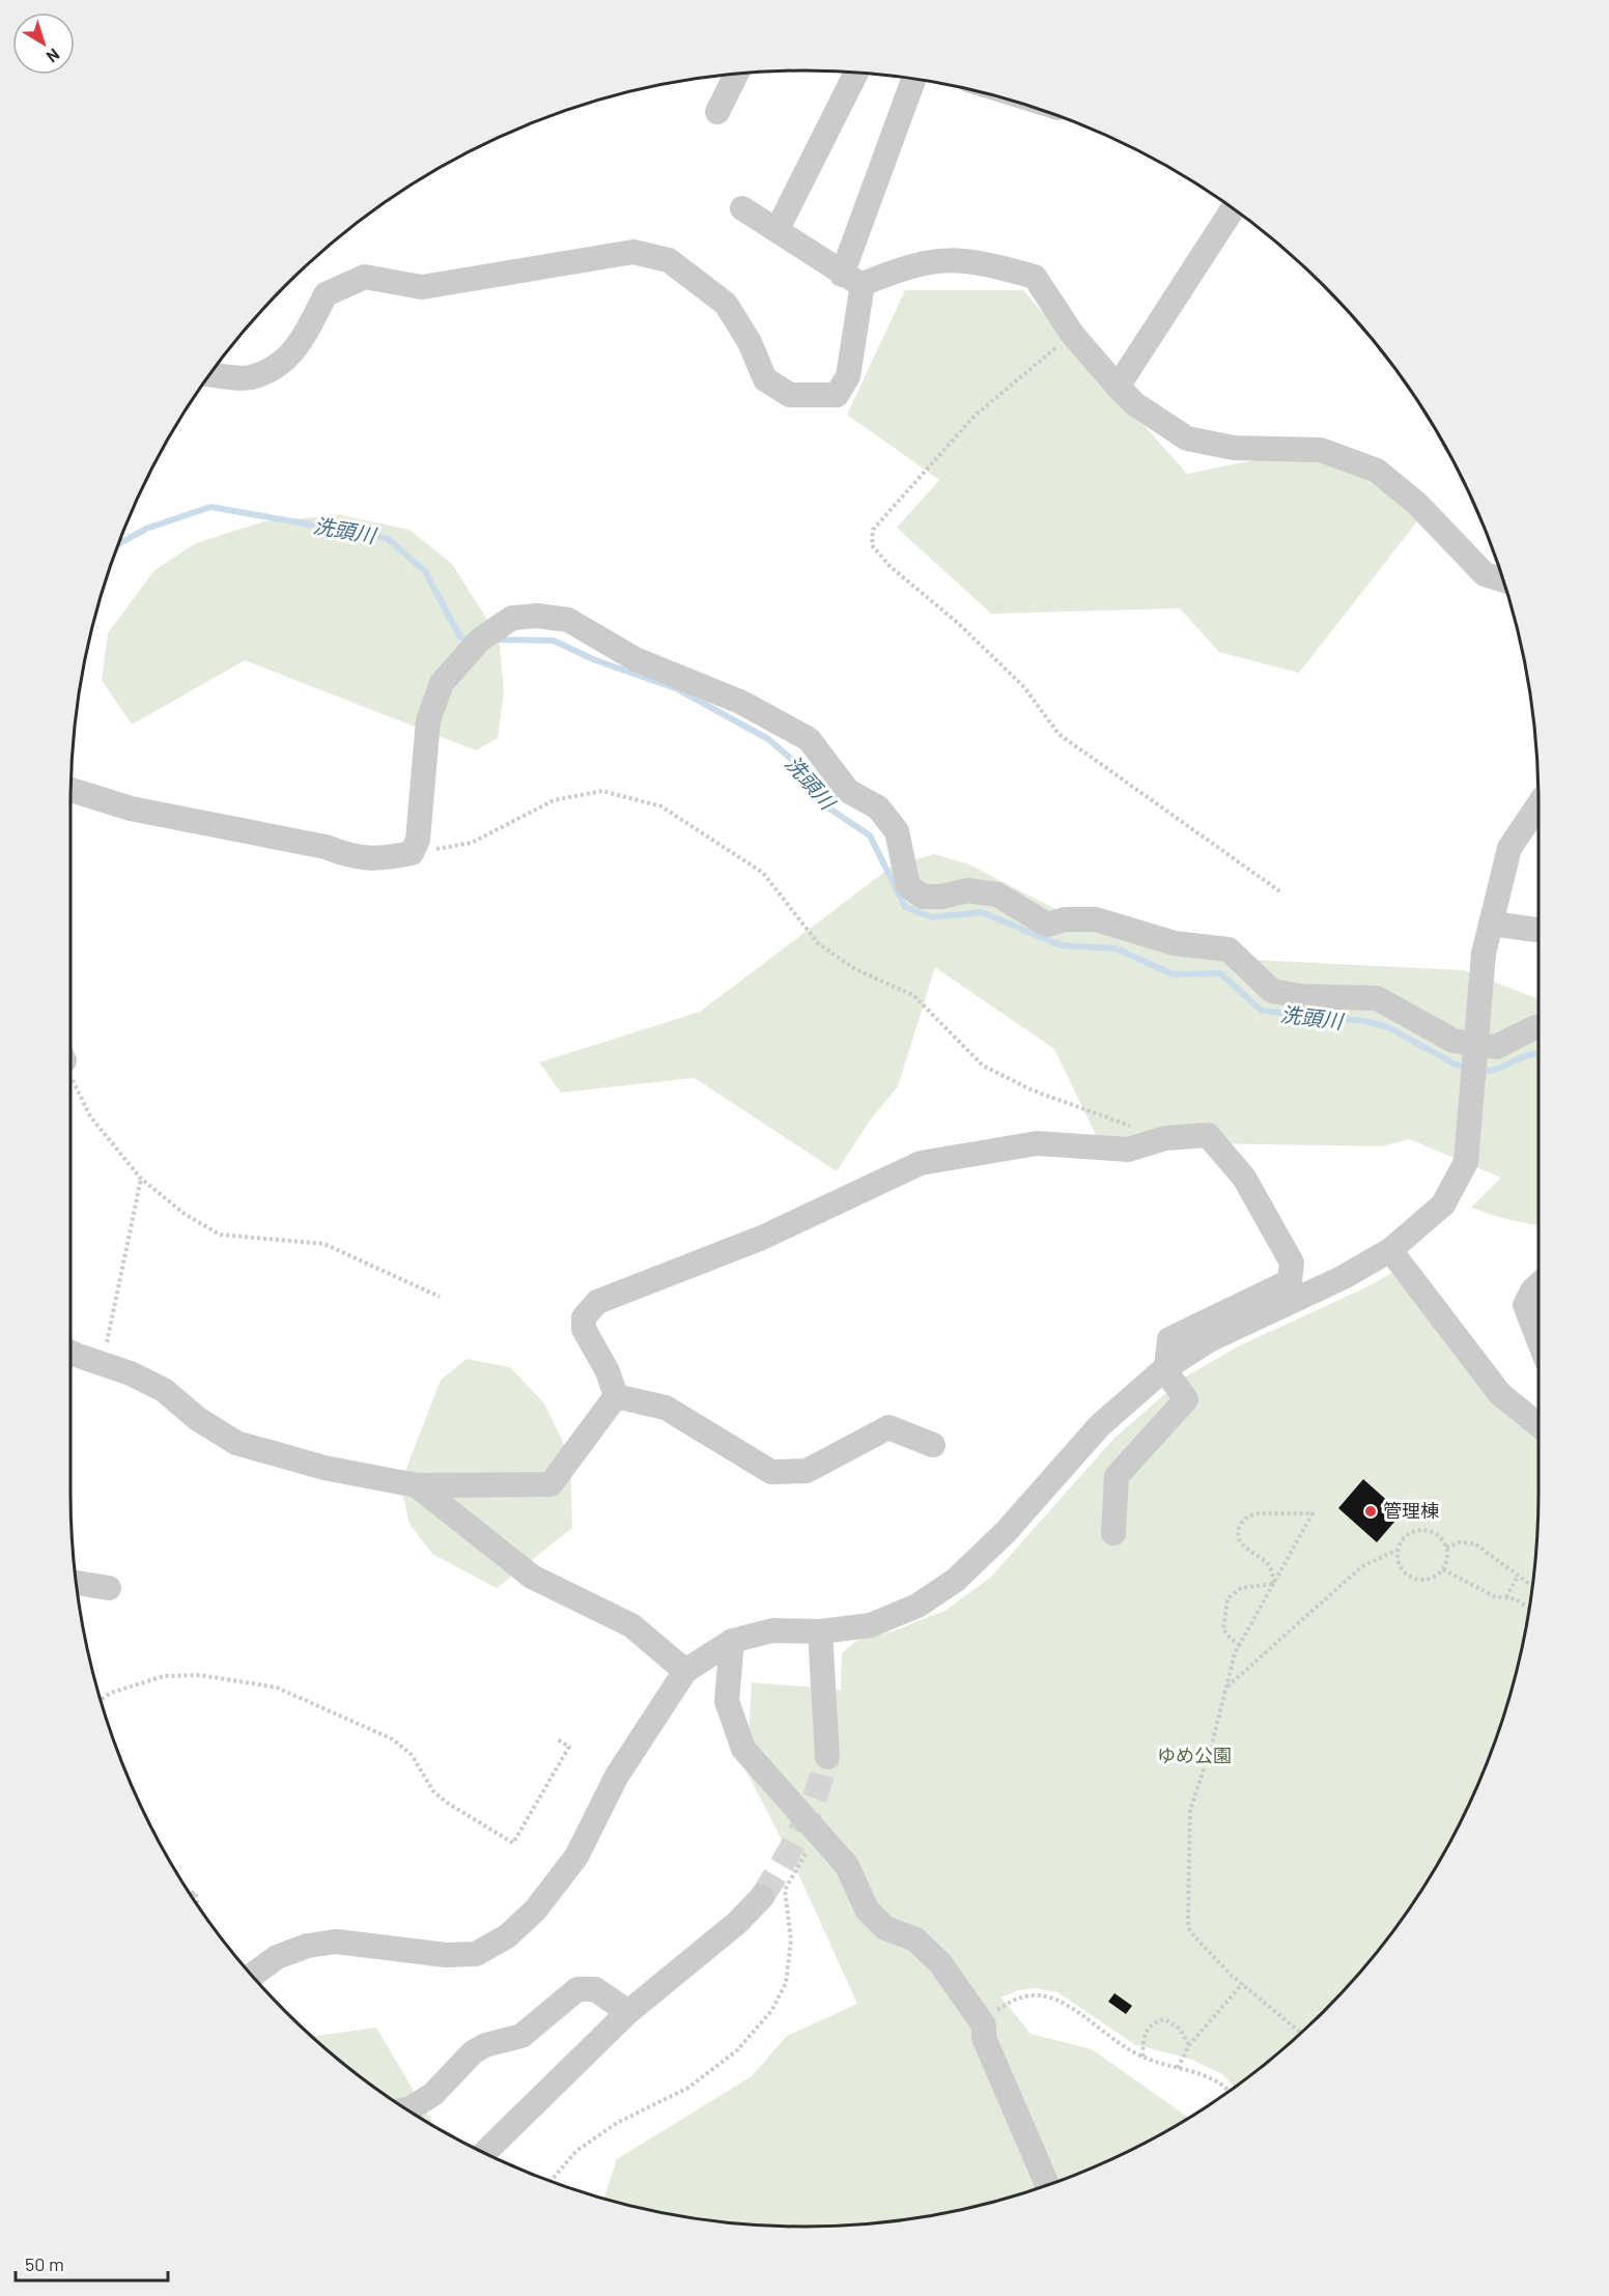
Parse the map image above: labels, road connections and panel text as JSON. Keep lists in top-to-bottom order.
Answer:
{
  "water": ["洗頭川"],
  "parks": ["ゆめ公園"],
  "places": ["管理棟"],
  "scale_bar": "50 m",
  "north": "bottom right"
}
